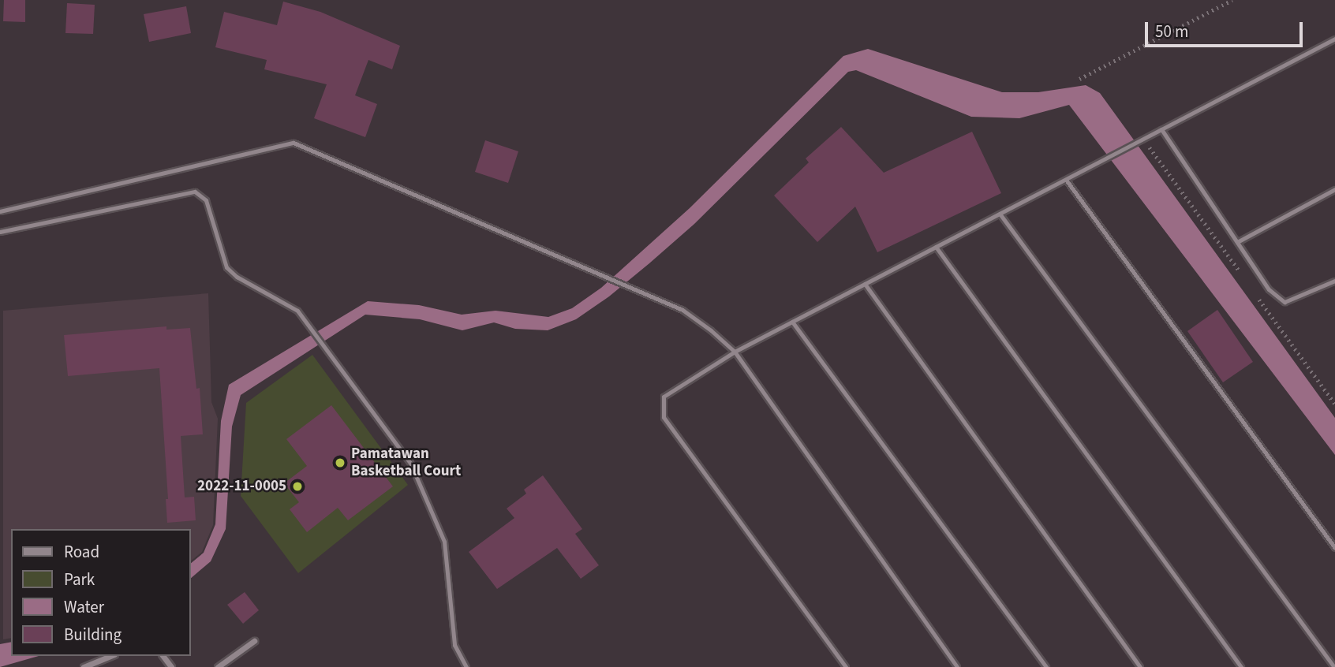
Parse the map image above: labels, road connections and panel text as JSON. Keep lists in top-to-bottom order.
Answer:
{
  "places": ["Pamatawan Basketball Court", "2022-11-0005"],
  "legend": [
    "Road",
    "Park",
    "Water",
    "Building"
  ],
  "scale_bar": "50 m"
}
